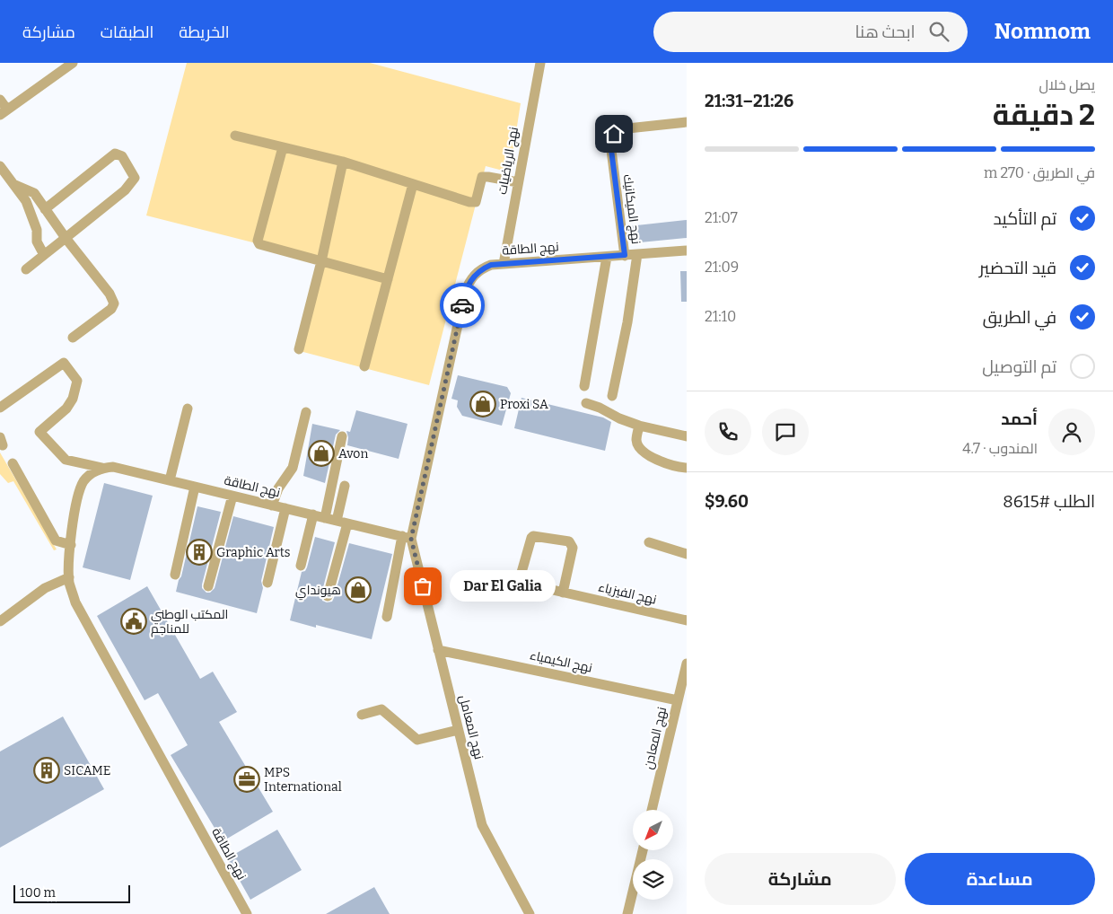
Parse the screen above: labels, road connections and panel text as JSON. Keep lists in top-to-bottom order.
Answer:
{
  "streets": {
    "street": [
      "نهج الرياضيات",
      "نهج الميكانيك",
      "نهج الطاقة",
      "نهج الفيزياء",
      "نهج الكيمياء",
      "نهج المعامل",
      "نهج المعادن"
    ]
  },
  "crossings": [
    ["نهج الرياضيات", "نهج الطاقة"],
    ["نهج الميكانيك", "نهج الطاقة"],
    ["نهج الطاقة", "نهج المعامل"],
    ["نهج الكيمياء", "نهج المعامل"],
    ["نهج الكيمياء", "نهج المعادن"]
  ],
  "places": {
    "shop": ["Proxi SA", "Avon", "هيونداي"],
    "building": ["Graphic Arts", "SICAME"],
    "other": ["Dar El Galia"],
    "public building": ["المكتب الوطني للمناجم"],
    "office": ["MPS International"]
  },
  "scale_bar": "100 m",
  "north": "bottom left",
  "page": {
    "header": "Nomnom",
    "search": "ابحث هنا",
    "nav": ["الخريطة", "الطبقات", "مشاركة"],
    "heading": ["2 دقيقة", "يصل خلال", "21:26–21:31"],
    "panel": [
      "أحمد",
      "المندوب · 4.7",
      "الطلب #8615",
      "$9.60"
    ],
    "bar": "في الطريق · 270 m",
    "list": [
      ["تم التأكيد", "21:07"],
      ["قيد التحضير", "21:09"],
      ["في الطريق", "21:10"],
      "تم التوصيل"
    ],
    "bubble": "Dar El Galia",
    "buttons": ["مساعدة", "مشاركة"],
    "scale": "100 m"
  }
}
